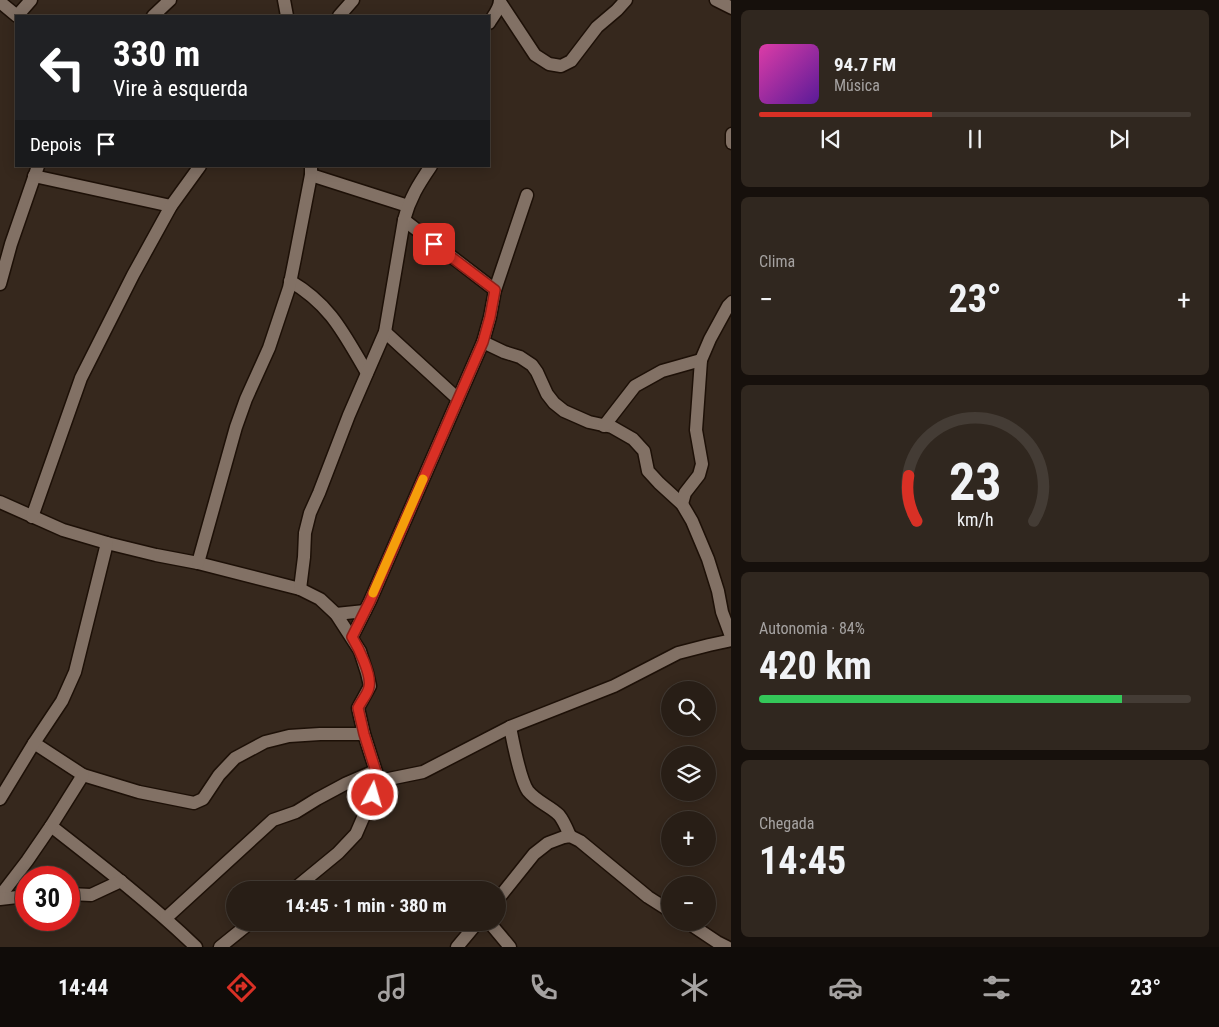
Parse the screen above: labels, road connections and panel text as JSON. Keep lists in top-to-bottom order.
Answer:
{
  "page": {
    "turn": ["330 m", "Vire à esquerda"],
    "song": ["94.7 FM", "Música"],
    "then": "Depois",
    "tile": [
      "Clima",
      ["Autonomia · 84%", "420 km"],
      ["Chegada", "14:45"]
    ],
    "heat": ["−", "23°", "+"],
    "map_buttons": ["+", "−"],
    "limit": "30",
    "trip": "14:45 · 1 min · 380 m",
    "tabs": ["14:44", "23°"],
    "gauge": ["23", "km/h"]
  }
}
